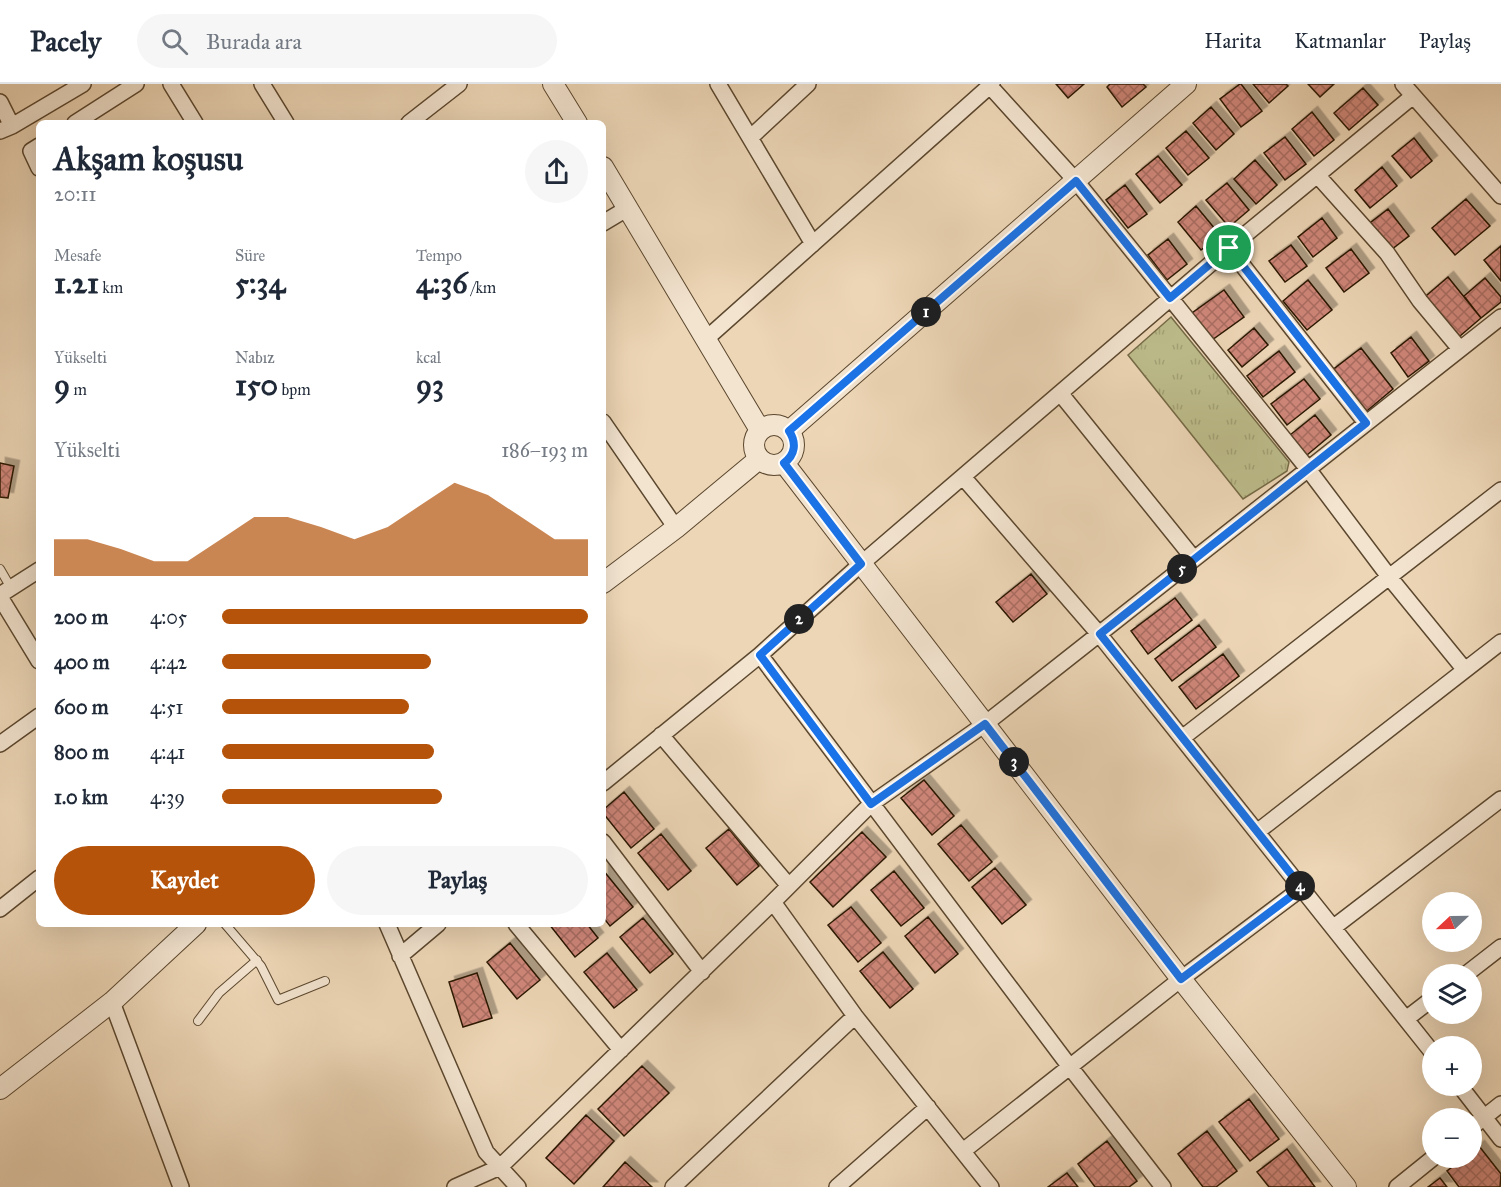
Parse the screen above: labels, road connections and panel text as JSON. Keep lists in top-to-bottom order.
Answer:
{
  "north": "left",
  "page": {
    "header": "Pacely",
    "search": "Burada ara",
    "nav": ["Harita", "Katmanlar", "Paylaş"],
    "heading": ["Akşam koşusu", "20:11"],
    "stats": [
      ["Mesafe", "1.21 km"],
      ["Süre", "5:34"],
      ["Tempo", "4:36 /km"],
      ["Yükselti", "9 m"],
      ["Nabız", "150 bpm"],
      ["kcal", "93"]
    ],
    "pins": [
      "1",
      "5",
      "2",
      "3",
      "4"
    ],
    "chart": ["Yükselti", "186–193 m"],
    "list": [
      {
        "name": "200 m",
        "note": "4:05"
      },
      {
        "name": "400 m",
        "note": "4:42"
      },
      {
        "name": "600 m",
        "note": "4:51"
      },
      {
        "name": "800 m",
        "note": "4:41"
      },
      {
        "name": "1.0 km",
        "note": "4:39"
      }
    ],
    "buttons": ["Kaydet", "Paylaş"],
    "map_buttons": ["+", "−"]
  }
}
